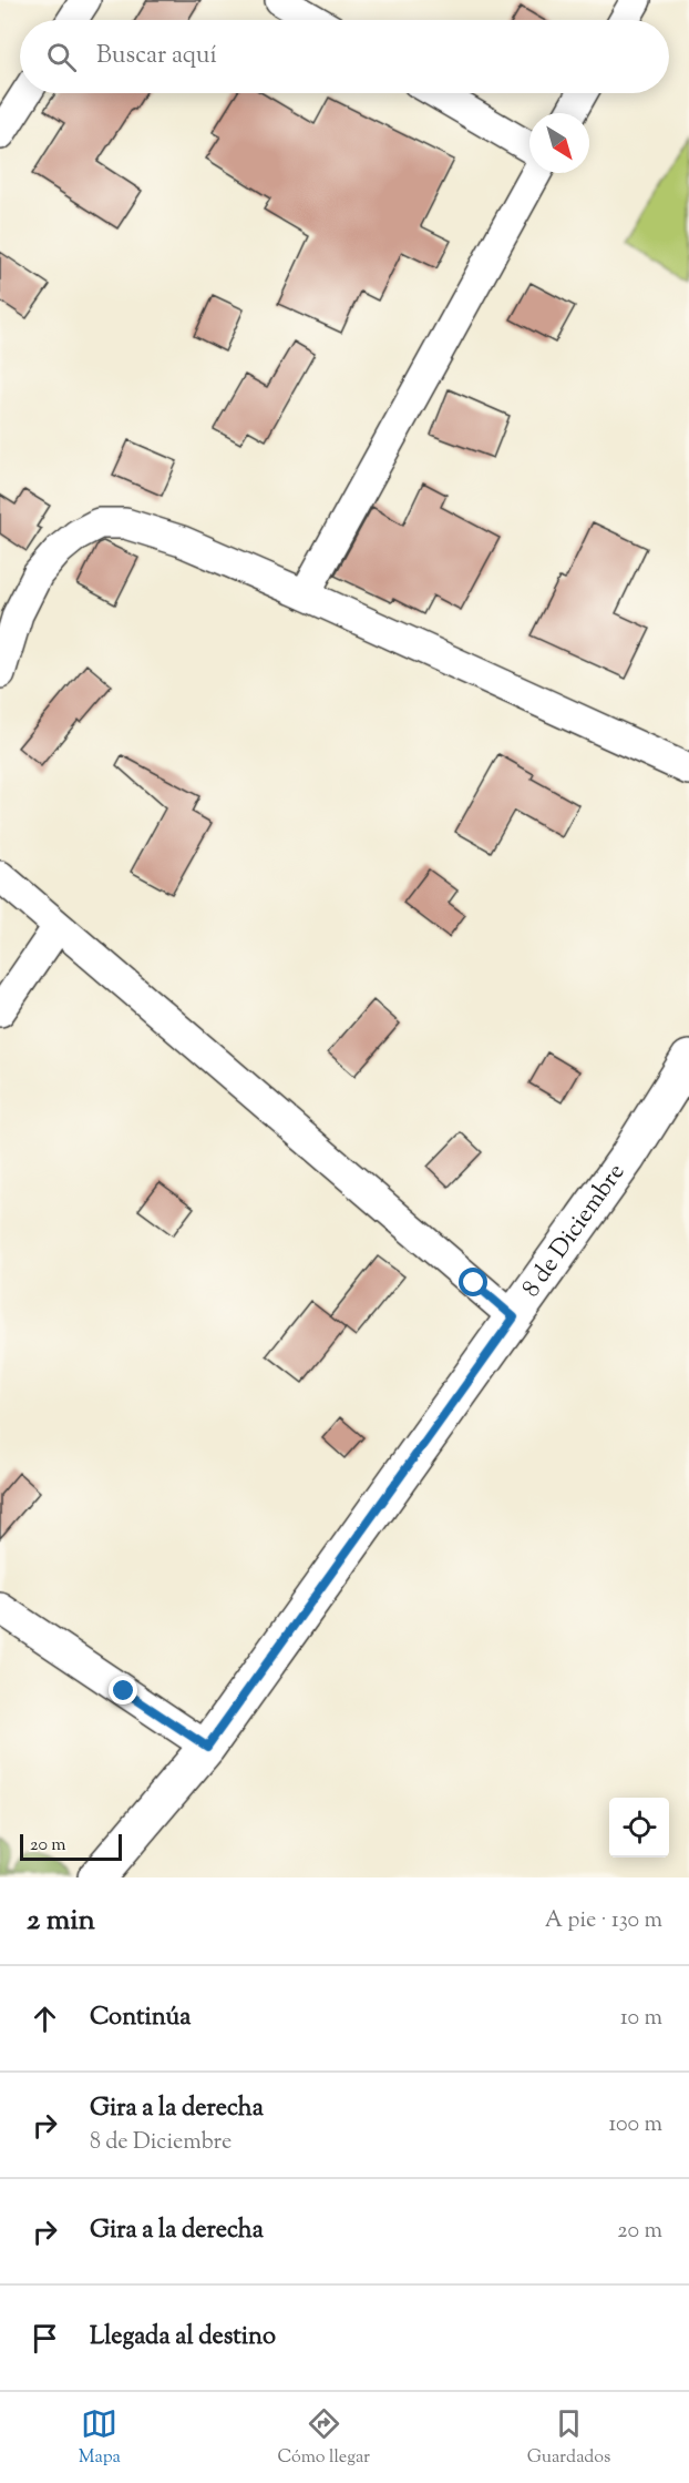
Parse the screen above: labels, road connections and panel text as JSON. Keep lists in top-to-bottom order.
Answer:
{
  "streets": {
    "street": ["8 de Diciembre"]
  },
  "scale_bar": "20 m",
  "north": "bottom right",
  "page": {
    "search": "Buscar aquí",
    "scale": "20 m",
    "heading": ["2 min", "A pie · 130 m"],
    "list": [
      ["Continúa", "10 m"],
      ["Gira a la derecha", "8 de Diciembre", "100 m"],
      ["Gira a la derecha", "20 m"],
      "Llegada al destino"
    ],
    "nav": ["Mapa", "Cómo llegar", "Guardados"]
  }
}
